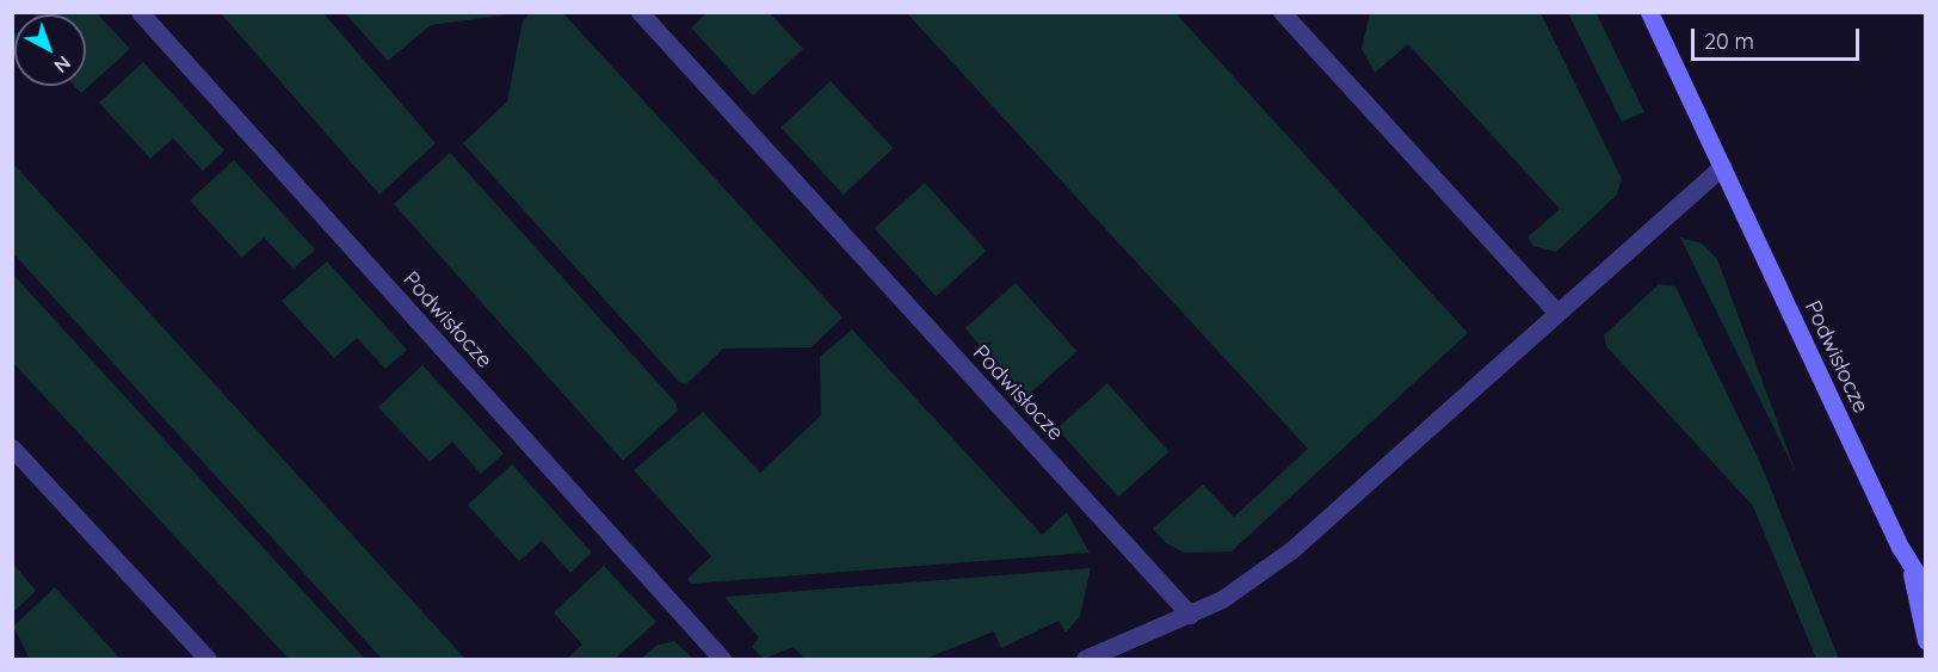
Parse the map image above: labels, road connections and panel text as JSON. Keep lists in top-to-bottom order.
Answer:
{
  "streets": {
    "street": ["Podwisłocze"]
  },
  "scale_bar": "20 m",
  "north": "bottom right"
}
